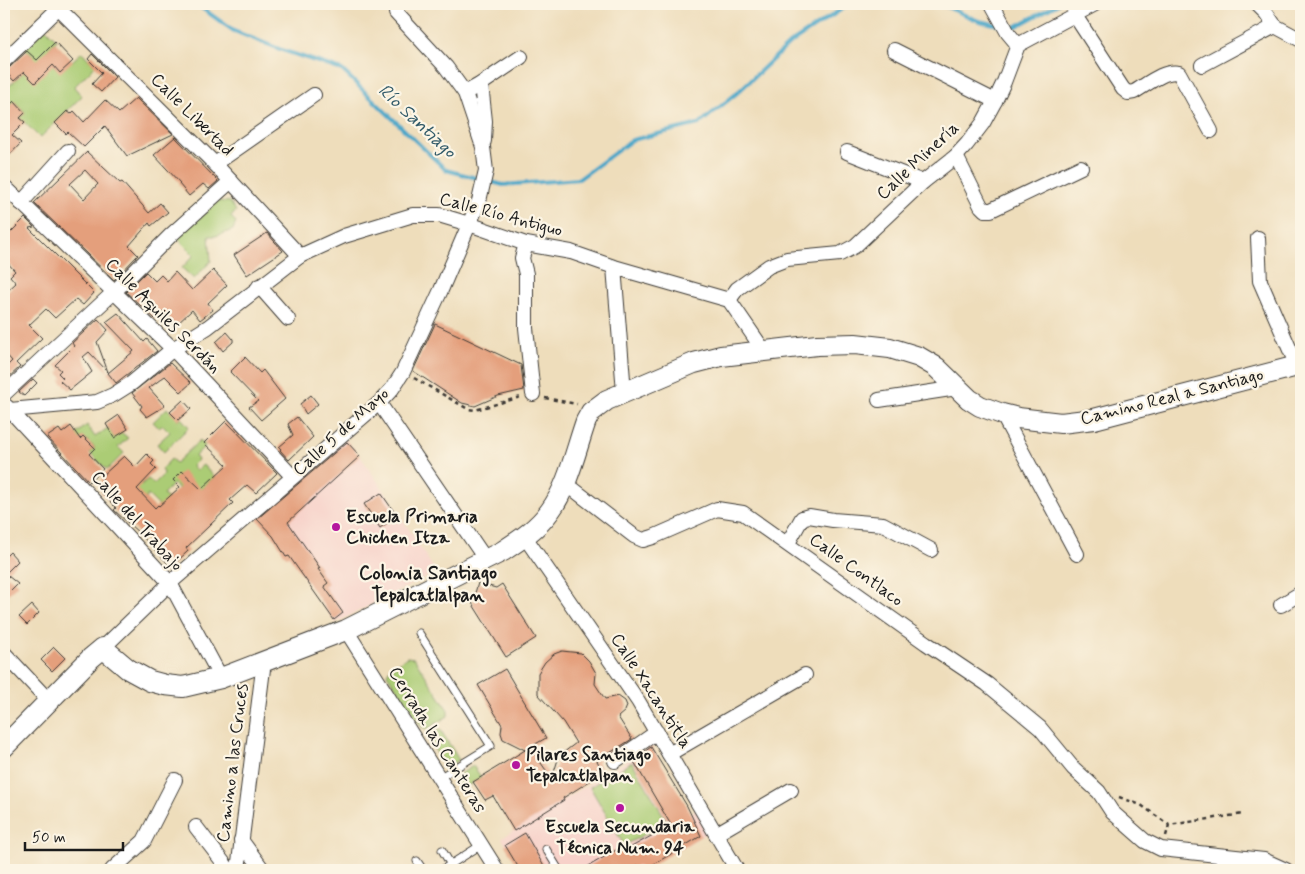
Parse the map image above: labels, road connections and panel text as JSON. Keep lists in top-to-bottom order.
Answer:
{
  "streets": {
    "street": [
      "Calle Libertad",
      "Calle Minería",
      "Calle Río Antiguo",
      "Calle Aquiles Serdán",
      "Camino Real a Santiago",
      "Calle 5 de Mayo",
      "Calle del Trabajo",
      "Calle Contlaco",
      "Calle Xacantitla",
      "Cerrada las Canteras",
      "Camino a las Cruces"
    ]
  },
  "crossings": [
    ["Calle Libertad", "Calle Río Antiguo"],
    ["Calle Minería", "Calle Río Antiguo"],
    ["Calle Río Antiguo", "Calle Aquiles Serdán"],
    ["Calle Río Antiguo", "Calle 5 de Mayo"],
    ["Calle Río Antiguo", "Calle del Trabajo"],
    ["Calle Aquiles Serdán", "Calle 5 de Mayo"],
    ["Calle 5 de Mayo", "Calle del Trabajo"]
  ],
  "districts": ["Colonia Santiago Tepalcatlalpan"],
  "water": ["Río Santiago"],
  "places": ["Escuela Primaria Chichen Itza", "Pilares Santiago Tepalcatlalpan", "Escuela Secundaria Técnica Num. 94"],
  "scale_bar": "50 m"
}
